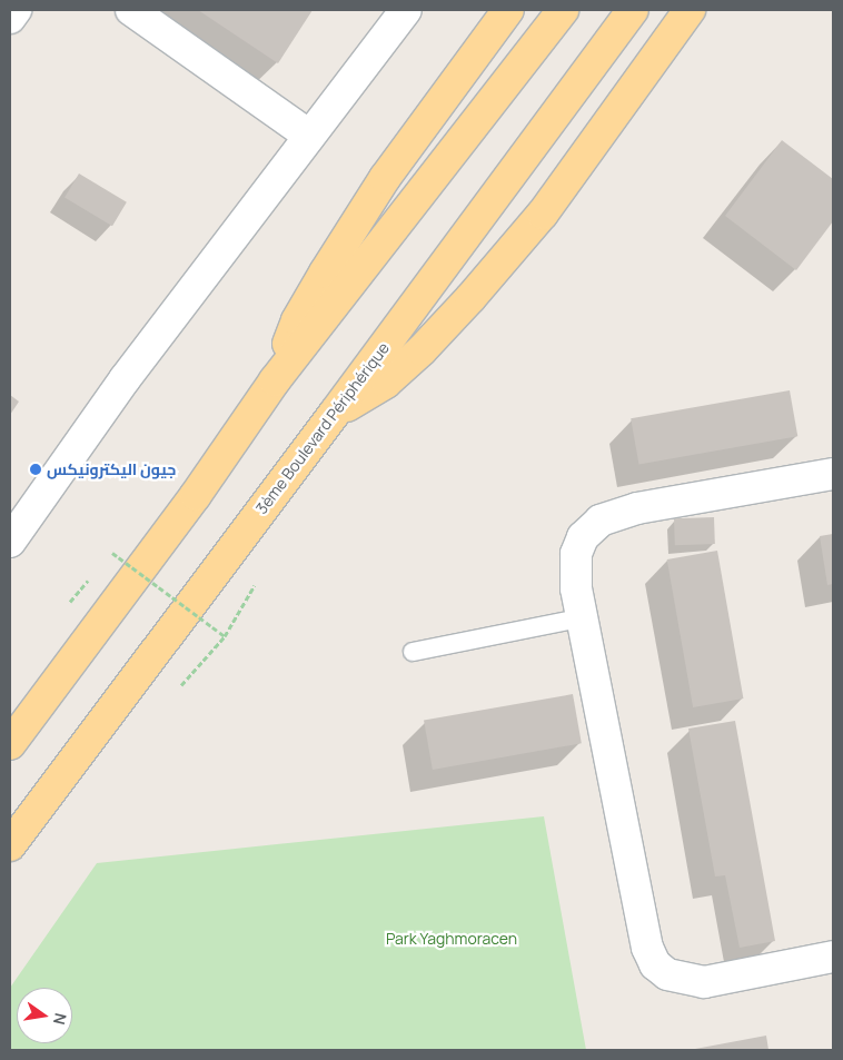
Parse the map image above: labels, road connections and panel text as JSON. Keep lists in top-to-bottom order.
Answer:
{
  "streets": {
    "highway": ["3ème Boulevard Périphérique"]
  },
  "parks": ["Park Yaghmoracen"],
  "places": ["جيون اليكترونيكس"],
  "north": "right"
}
